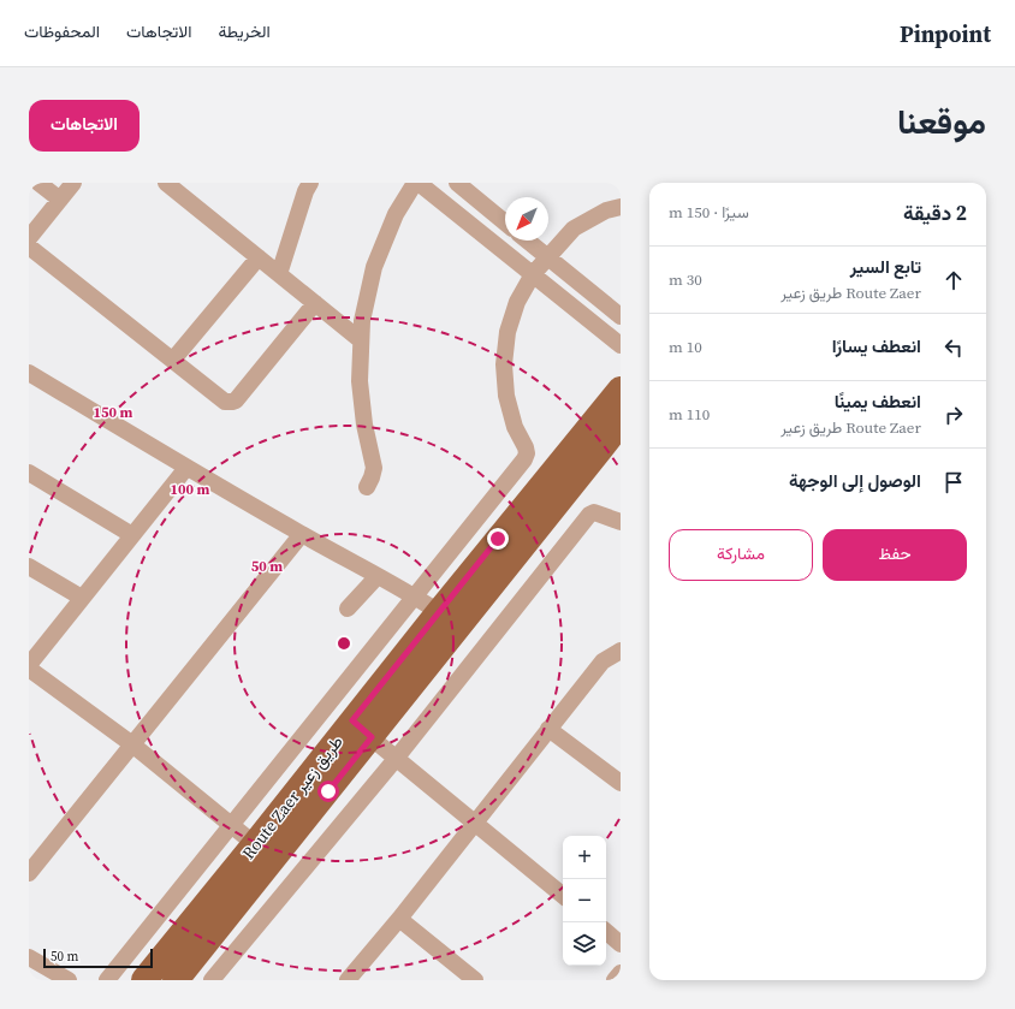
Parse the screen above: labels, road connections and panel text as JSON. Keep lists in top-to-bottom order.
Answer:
{
  "streets": {
    "main road": ["Route Zaer طريق زعير"]
  },
  "scale_bar": "50 m",
  "north": "bottom left",
  "page": {
    "header": "Pinpoint",
    "nav": ["الخريطة", "الاتجاهات", "المحفوظات"],
    "title": "موقعنا",
    "buttons": [
      "الاتجاهات",
      ["حفظ", "مشاركة"]
    ],
    "heading": ["2 دقيقة", "سيرًا · 150 m"],
    "list": [
      ["تابع السير", "Route Zaer طريق زعير", "30 m"],
      ["انعطف يسارًا", "10 m"],
      ["انعطف يمينًا", "Route Zaer طريق زعير", "110 m"],
      "الوصول إلى الوجهة"
    ],
    "map_buttons": ["+", "−"],
    "scale": "50 m"
  },
  "rings": ["150 m", "100 m", "50 m"]
}
